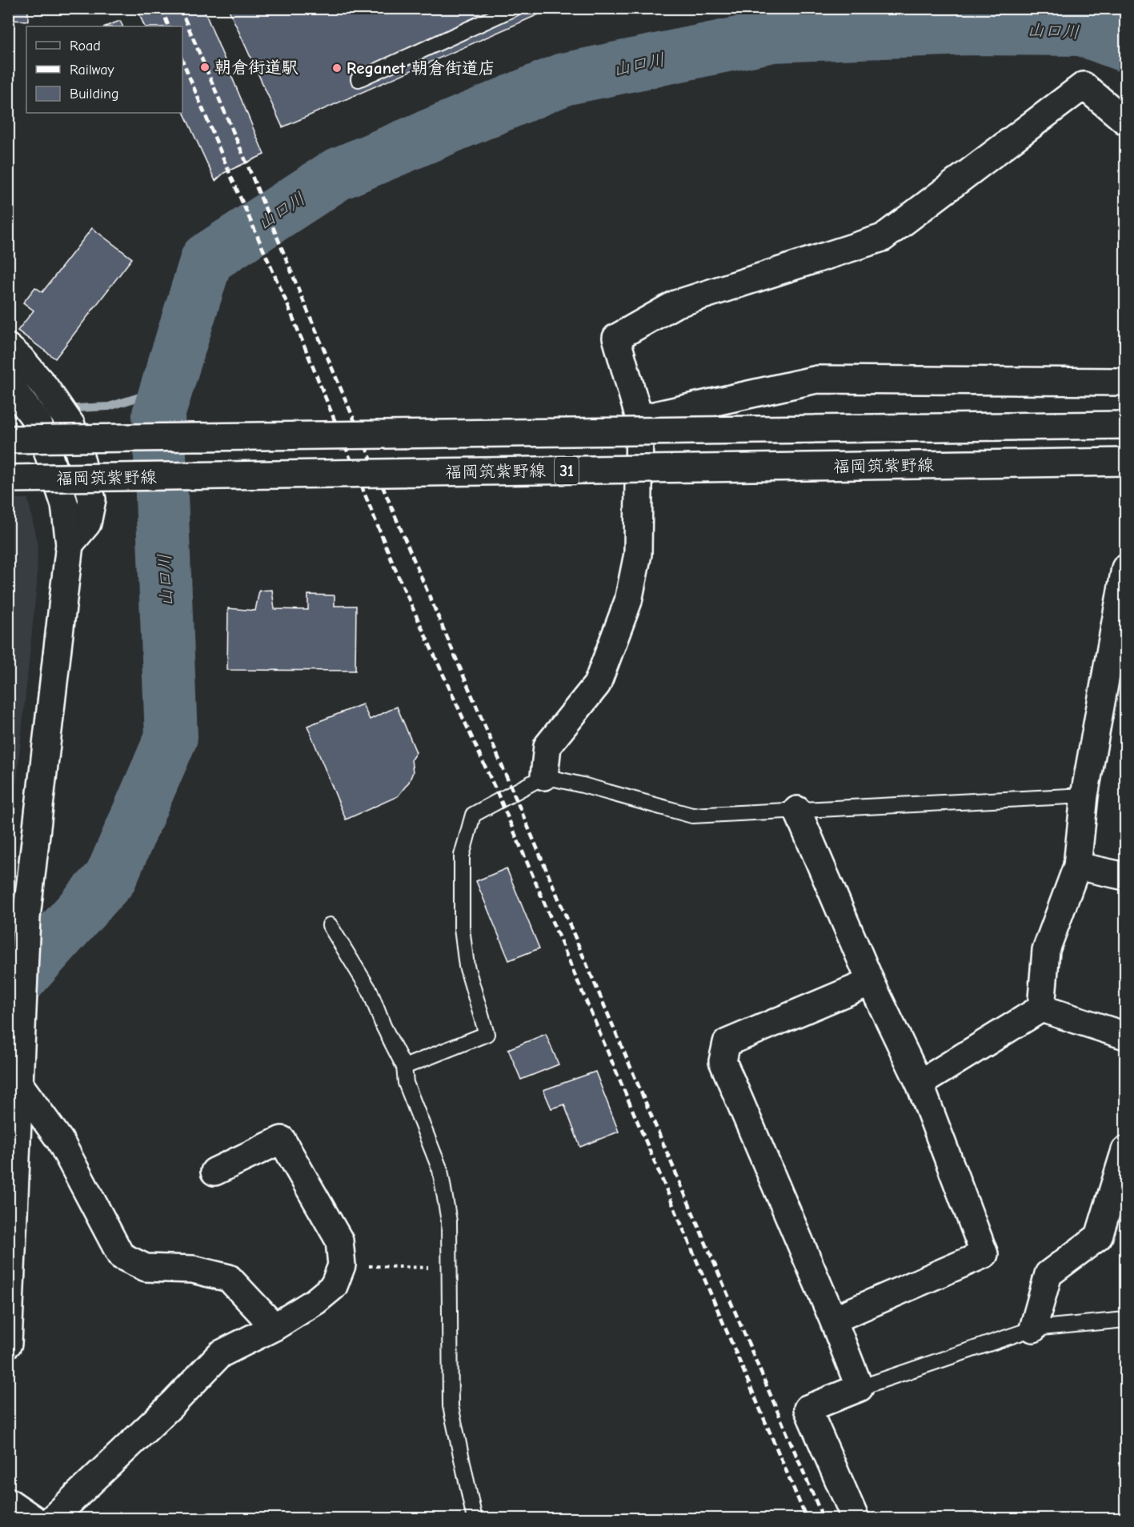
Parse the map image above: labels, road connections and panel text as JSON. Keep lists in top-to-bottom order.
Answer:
{
  "streets": {
    "street": ["福岡筑紫野線", "31"]
  },
  "water": ["山口川"],
  "places": ["朝倉街道駅", "Reganet 朝倉街道店"],
  "legend": ["Road", "Railway", "Building"]
}
